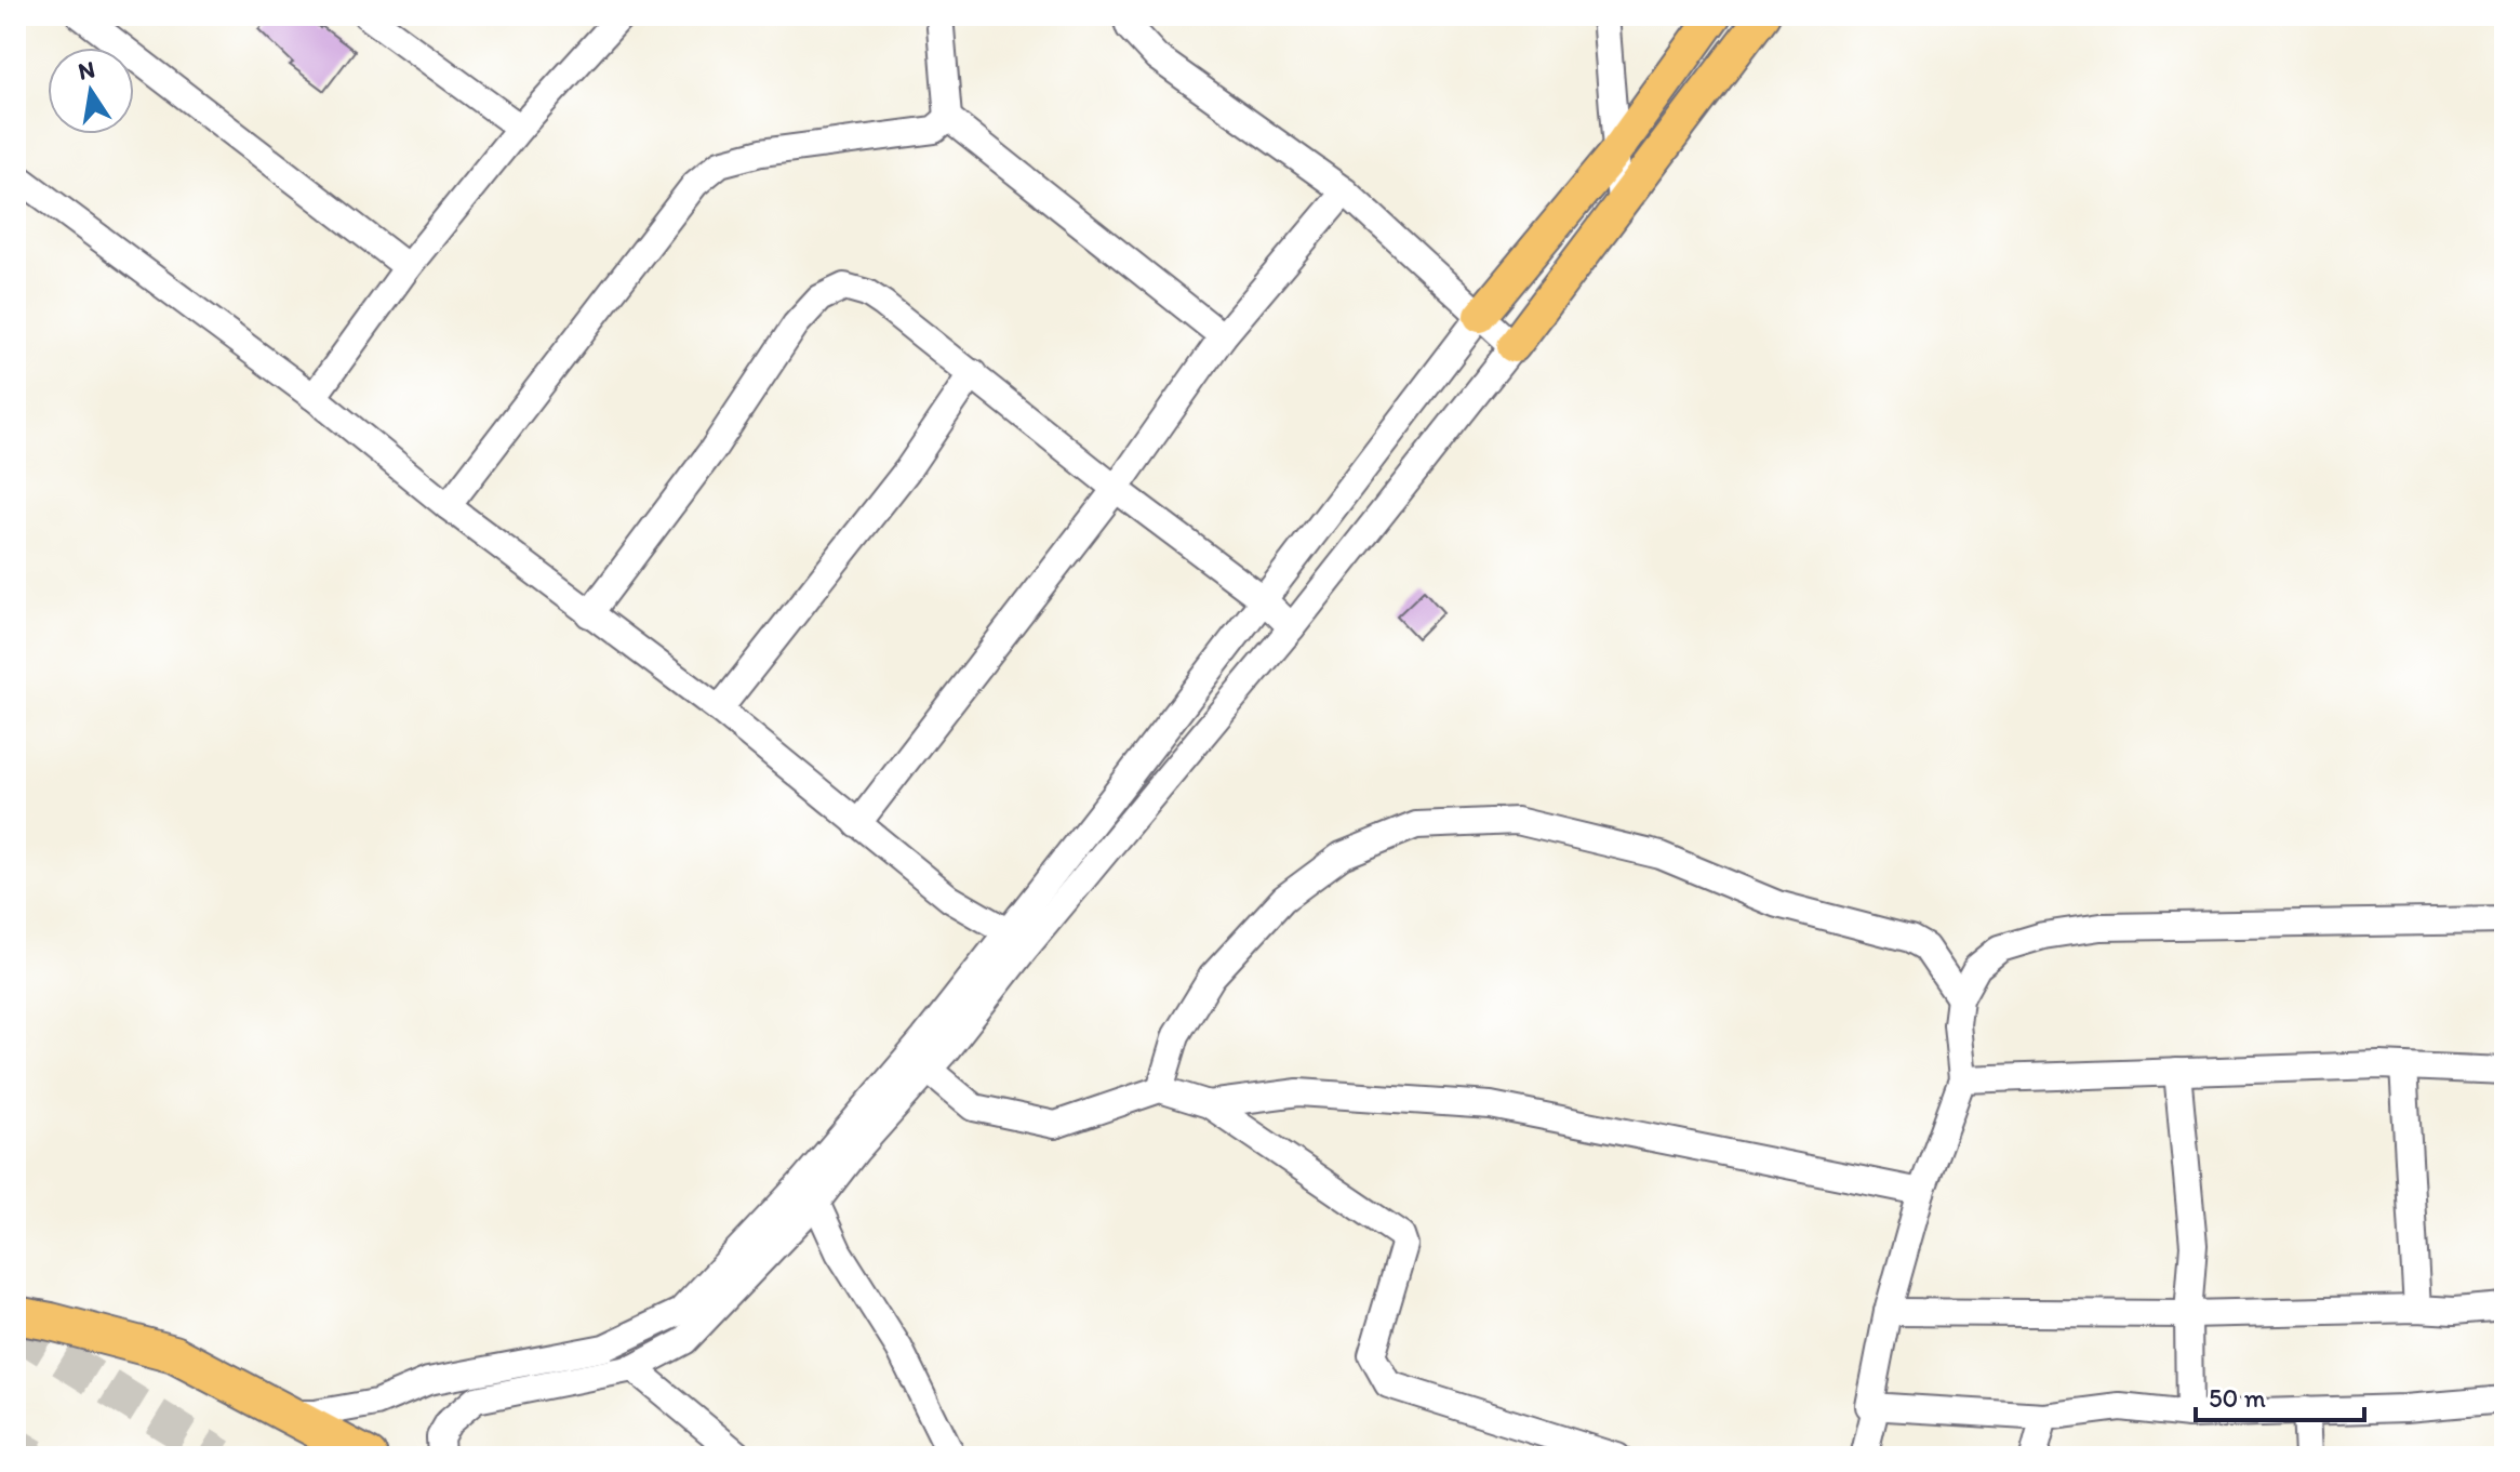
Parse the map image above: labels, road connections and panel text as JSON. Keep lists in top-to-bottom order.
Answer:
{
  "scale_bar": "50 m",
  "north": "top"
}
